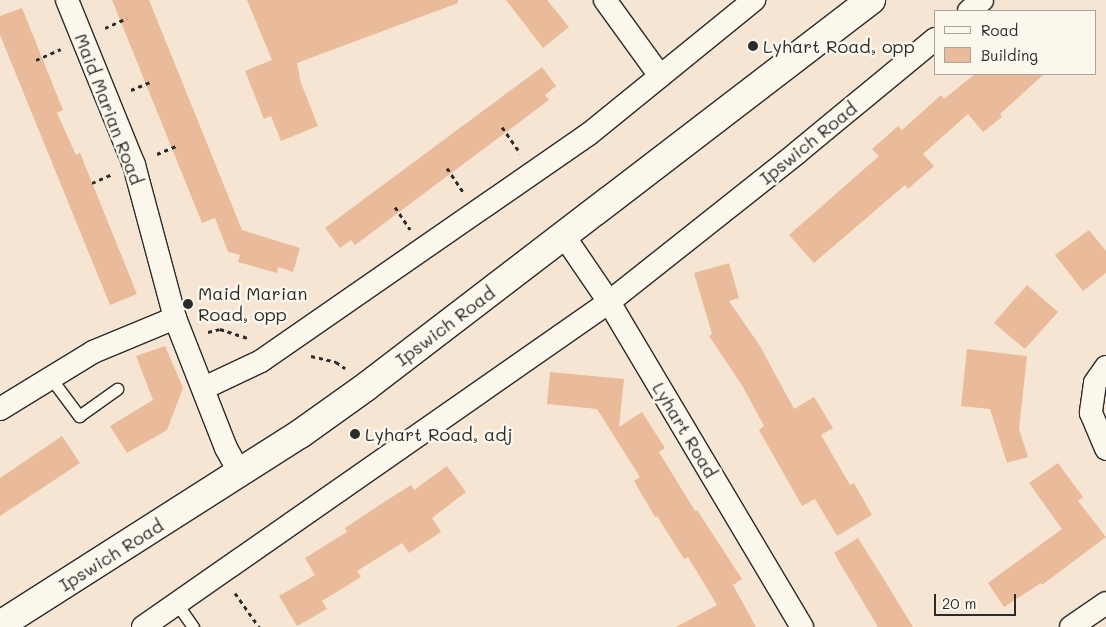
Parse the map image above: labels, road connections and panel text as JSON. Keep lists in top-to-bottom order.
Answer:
{
  "streets": {
    "highway": ["Ipswich Road"],
    "street": ["Maid Marian Road", "Lyhart Road"]
  },
  "crossings": [
    ["Maid Marian Road", "Ipswich Road"],
    ["Ipswich Road", "Lyhart Road"]
  ],
  "places": ["Lyhart Road, opp", "Maid Marian Road, opp", "Lyhart Road, adj"],
  "legend": ["Road", "Building"],
  "scale_bar": "20 m"
}
